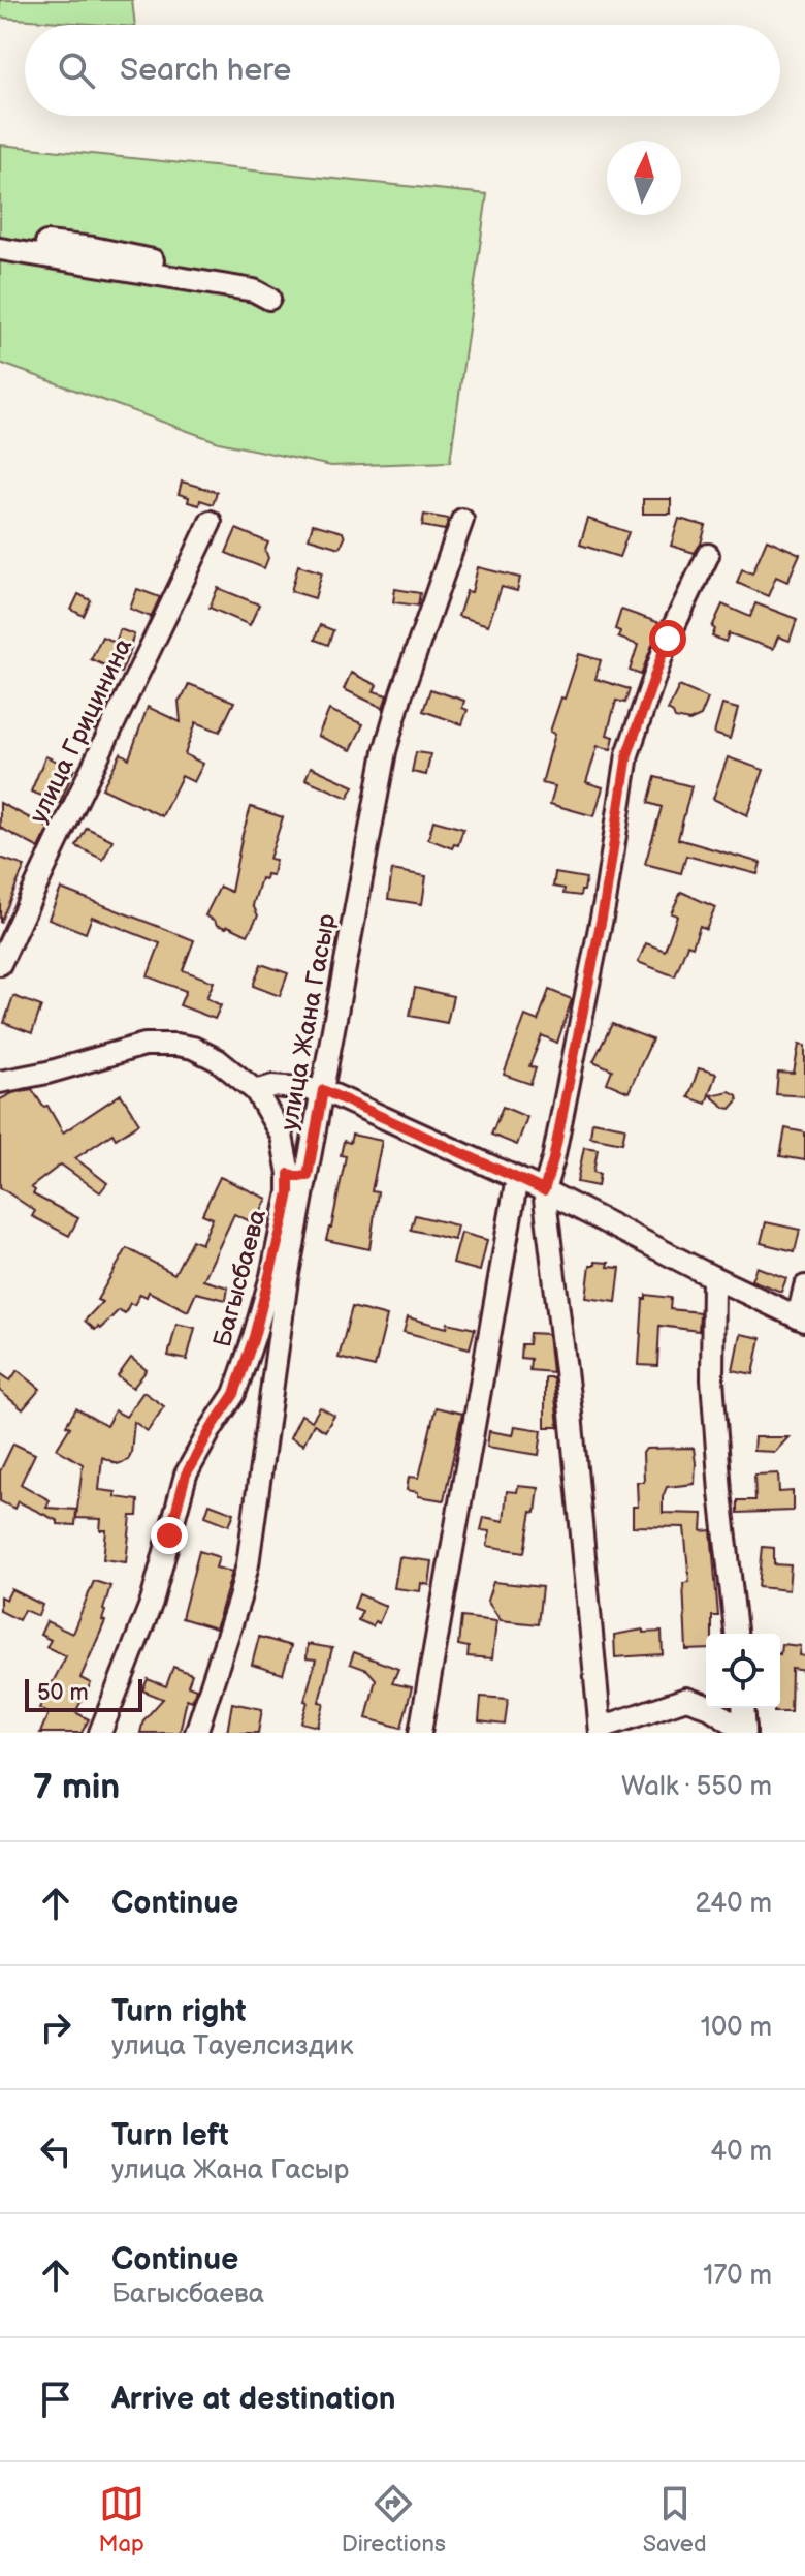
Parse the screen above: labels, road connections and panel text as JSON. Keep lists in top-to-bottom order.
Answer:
{
  "streets": {
    "street": ["улица Грицинина", "улица Жана Гасыр", "Багысбаева"]
  },
  "crossings": [
    ["улица Жана Гасыр", "Багысбаева"]
  ],
  "scale_bar": "50 m",
  "north": "top",
  "page": {
    "search": "Search here",
    "scale": "50 m",
    "heading": ["7 min", "Walk · 550 m"],
    "list": [
      ["Continue", "240 m"],
      ["Turn right", "улица Тауелсиздик", "100 m"],
      ["Turn left", "улица Жана Гасыр", "40 m"],
      ["Continue", "Багысбаева", "170 m"],
      "Arrive at destination"
    ],
    "nav": ["Map", "Directions", "Saved"]
  }
}
